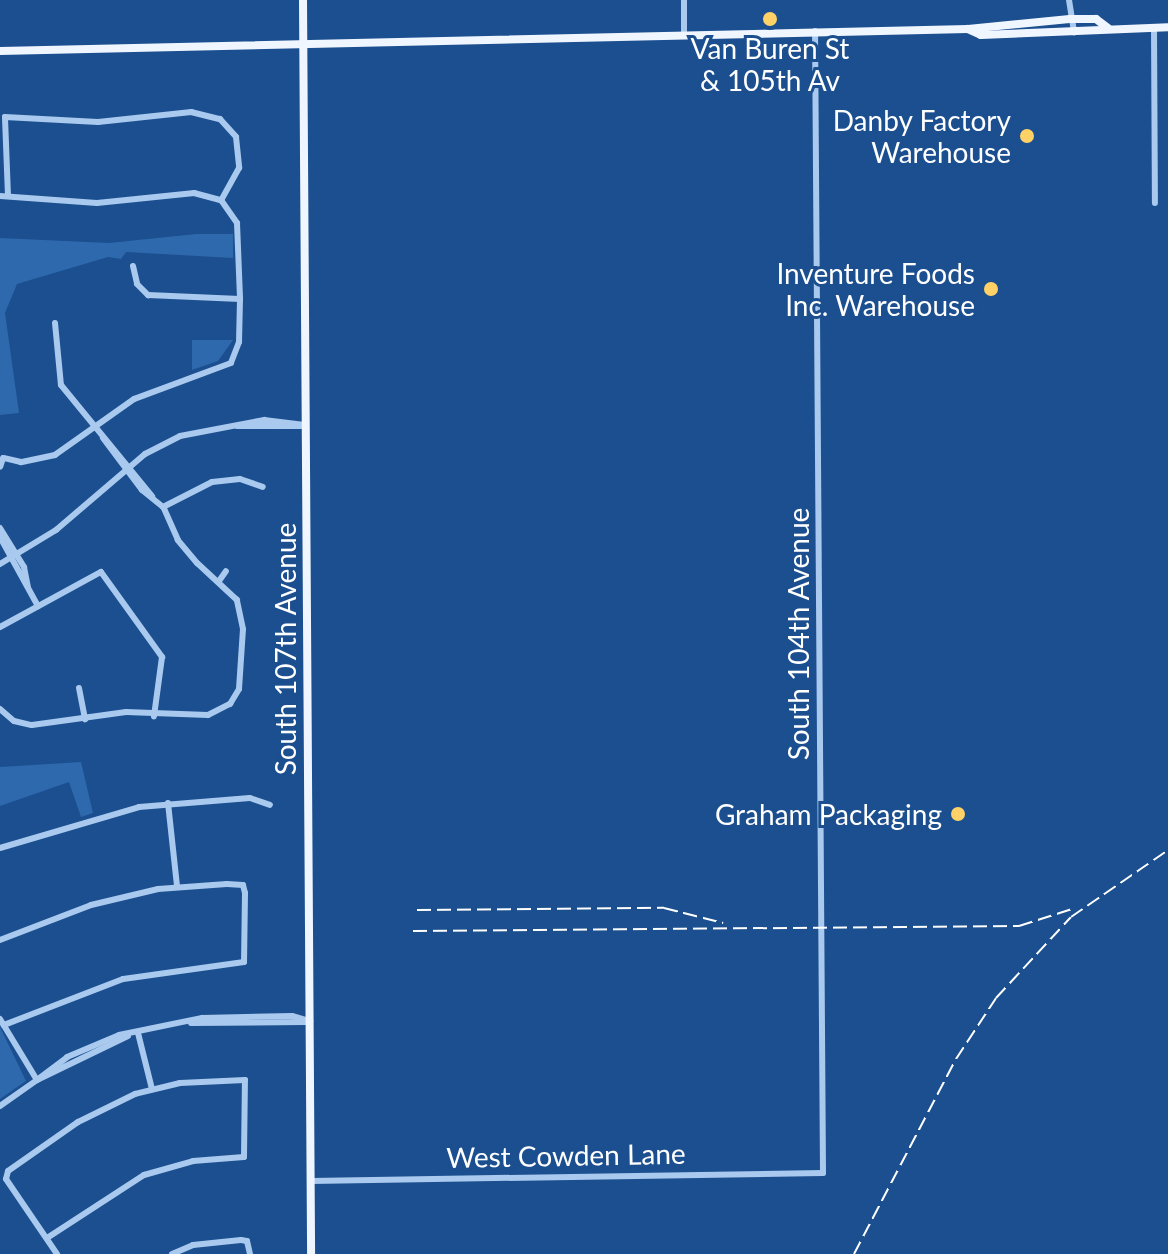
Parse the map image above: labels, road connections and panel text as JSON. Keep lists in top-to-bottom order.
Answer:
{
  "streets": {
    "main road": ["South 107th Avenue"],
    "street": ["South 104th Avenue", "West Cowden Lane"]
  },
  "crossings": [
    ["South 104th Avenue", "West Cowden Lane"],
    ["South 107th Avenue", "West Cowden Lane"]
  ],
  "places": [
    "Van Buren St & 105th Av",
    "Danby Factory Warehouse",
    "Inventure Foods Inc. Warehouse",
    "Graham Packaging"
  ]
}
